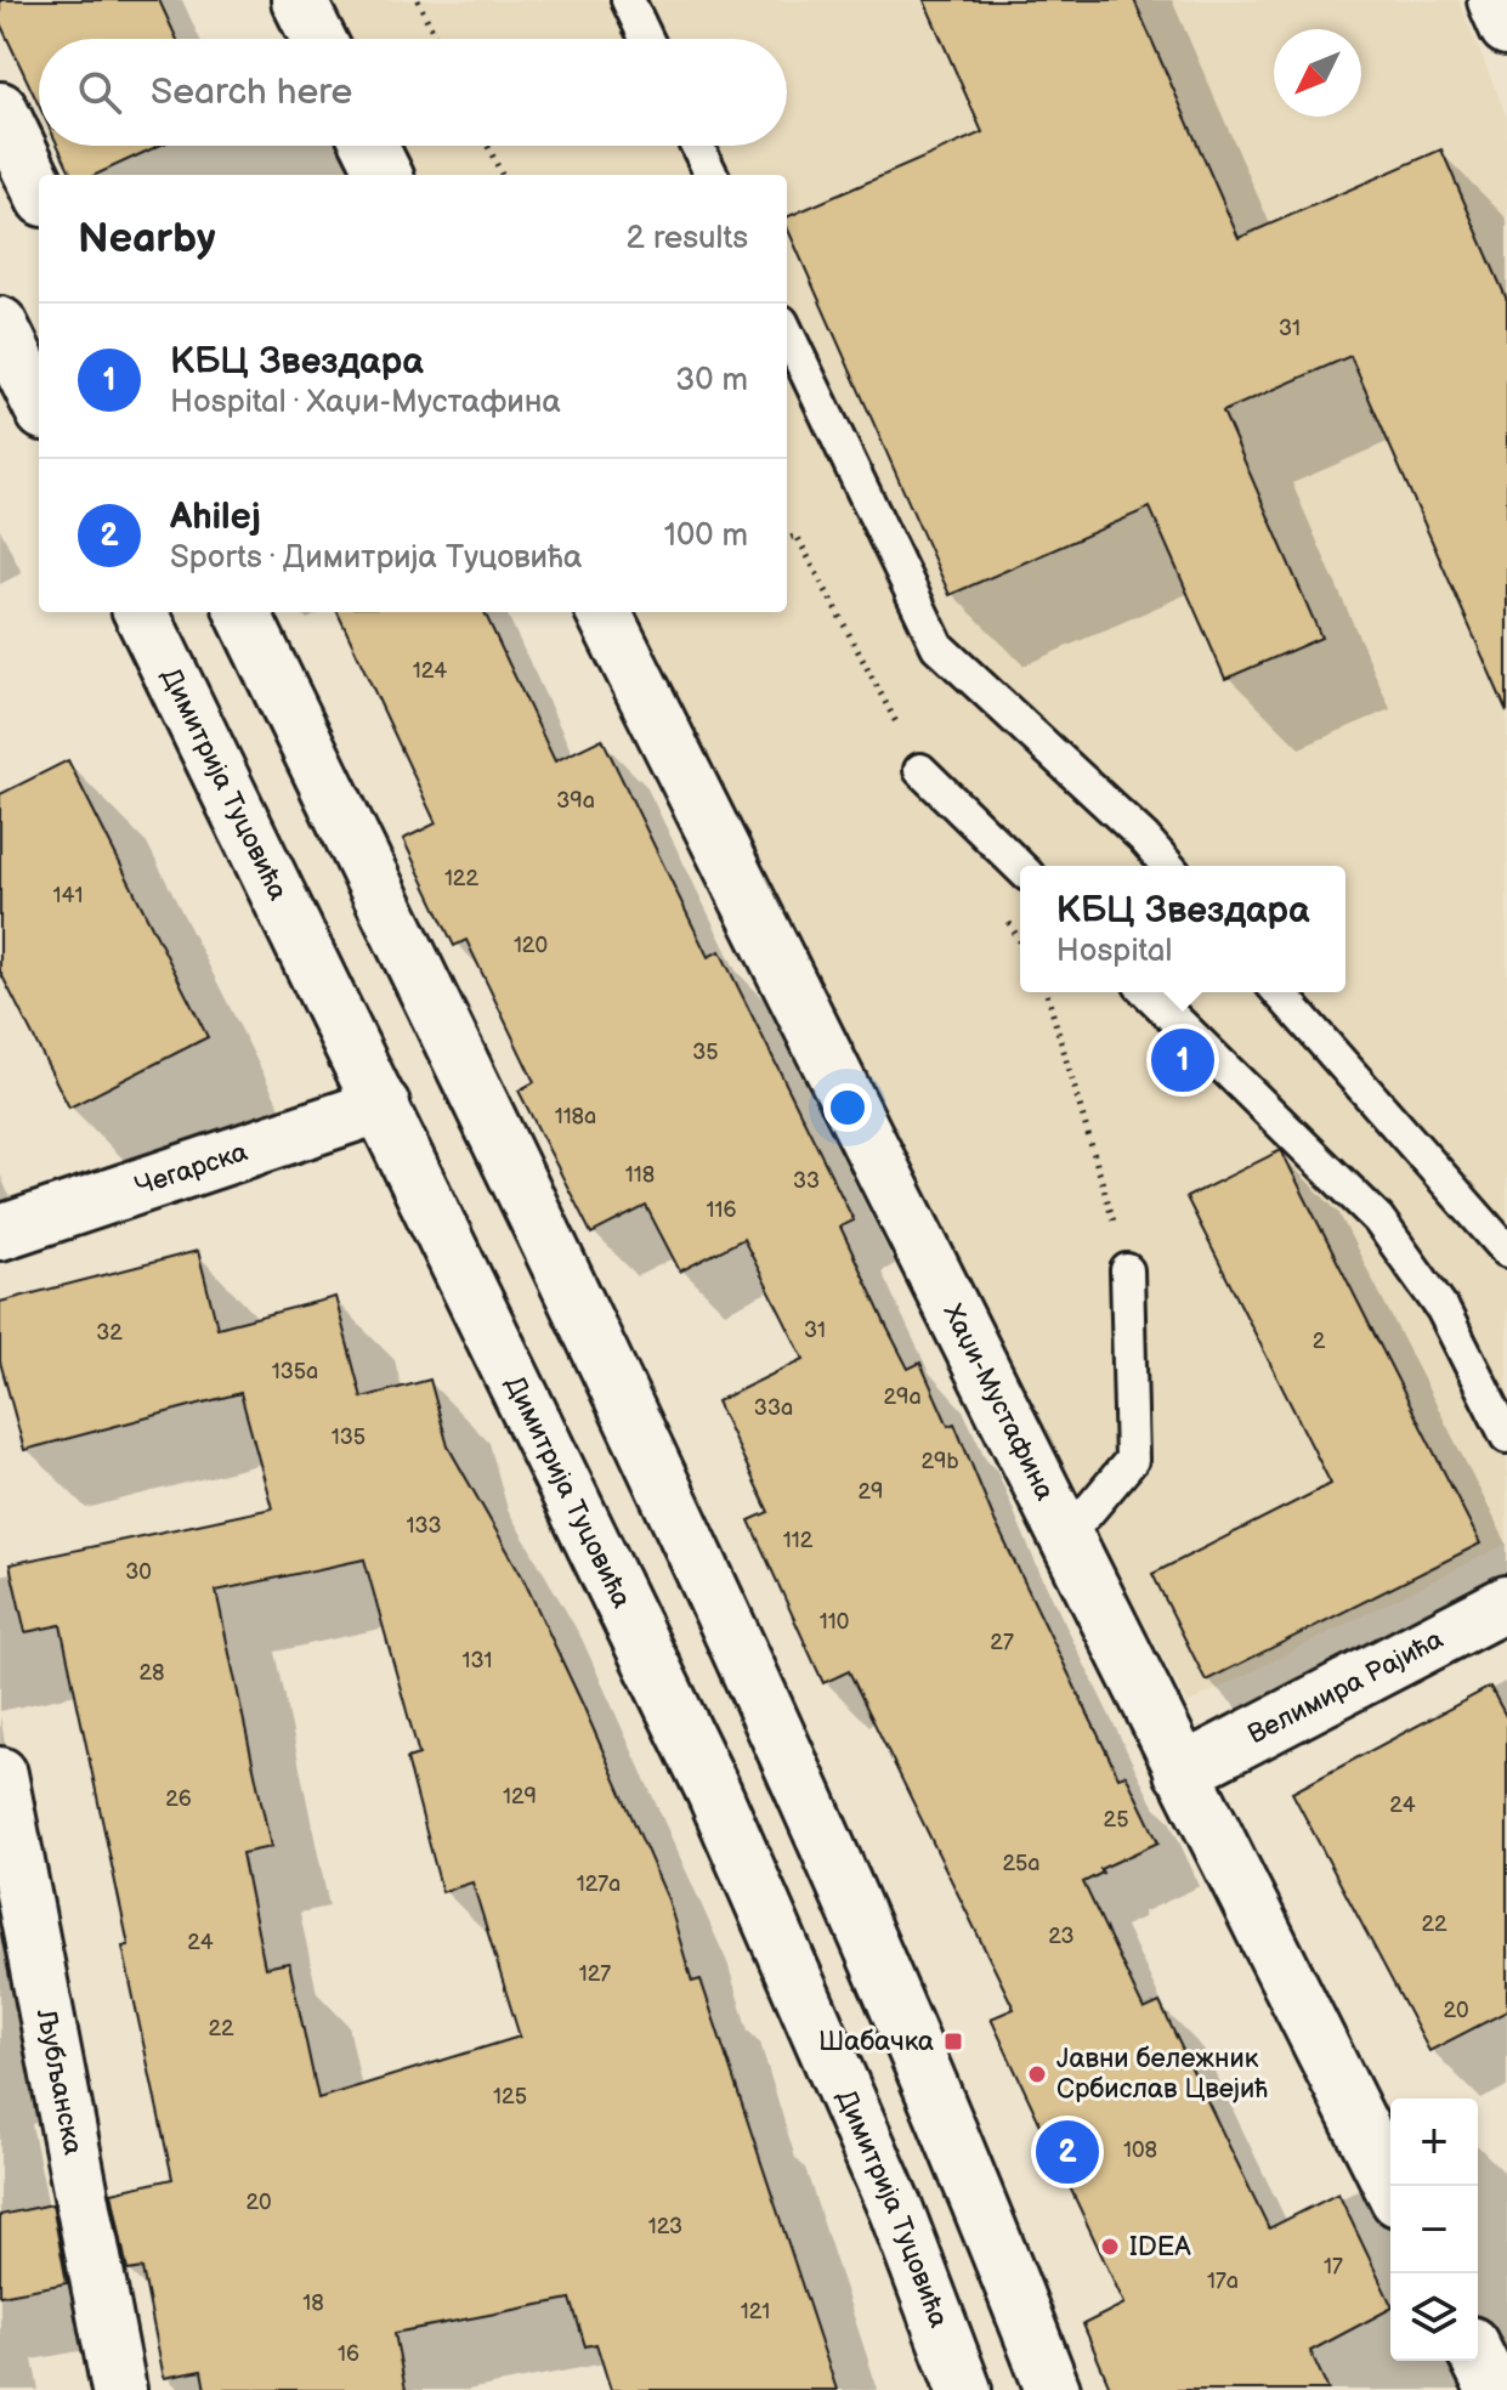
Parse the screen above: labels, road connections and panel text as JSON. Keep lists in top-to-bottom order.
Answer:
{
  "streets": {
    "main road": [
      "Димитрија Туцовића",
      "Чегарска",
      "Хаџи-Мустафина",
      "Велимира Рајића",
      "Љубљанска"
    ]
  },
  "crossings": [
    ["Димитрија Туцовића", "Чегарска"],
    ["Хаџи-Мустафина", "Велимира Рајића"]
  ],
  "places": {
    "transit": ["Шабачка"],
    "other": ["Јавни бележник Србислав Цвејић", "IDEA"]
  },
  "house_numbers": [
    "31",
    "124",
    "39a",
    "122",
    "141",
    "120",
    "35",
    "118a",
    "118",
    "33",
    "116",
    "31",
    "32",
    "2",
    "135a",
    "29a",
    "33a",
    "135",
    "29b",
    "29",
    "133",
    "112",
    "30",
    "110",
    "27",
    "131",
    "28",
    "129",
    "26",
    "24",
    "25",
    "25a",
    "127a",
    "22",
    "23",
    "24",
    "127",
    "20",
    "22",
    "125",
    "108",
    "20",
    "123",
    "17",
    "17a",
    "18",
    "121",
    "16"
  ],
  "north": "bottom left",
  "page": {
    "search": "Search here",
    "heading": ["Nearby", "2 results"],
    "list": [
      {
        "mark": "1",
        "name": "КБЦ Звездара",
        "note": "Hospital · Хаџи-Мустафина",
        "value": "30 m"
      },
      {
        "mark": "2",
        "name": "Ahilej",
        "note": "Sports · Димитрија Туцовића",
        "value": "100 m"
      }
    ],
    "popup": ["КБЦ Звездара", "Hospital"],
    "pins": ["1", "2"],
    "map_buttons": ["+", "−"]
  }
}
